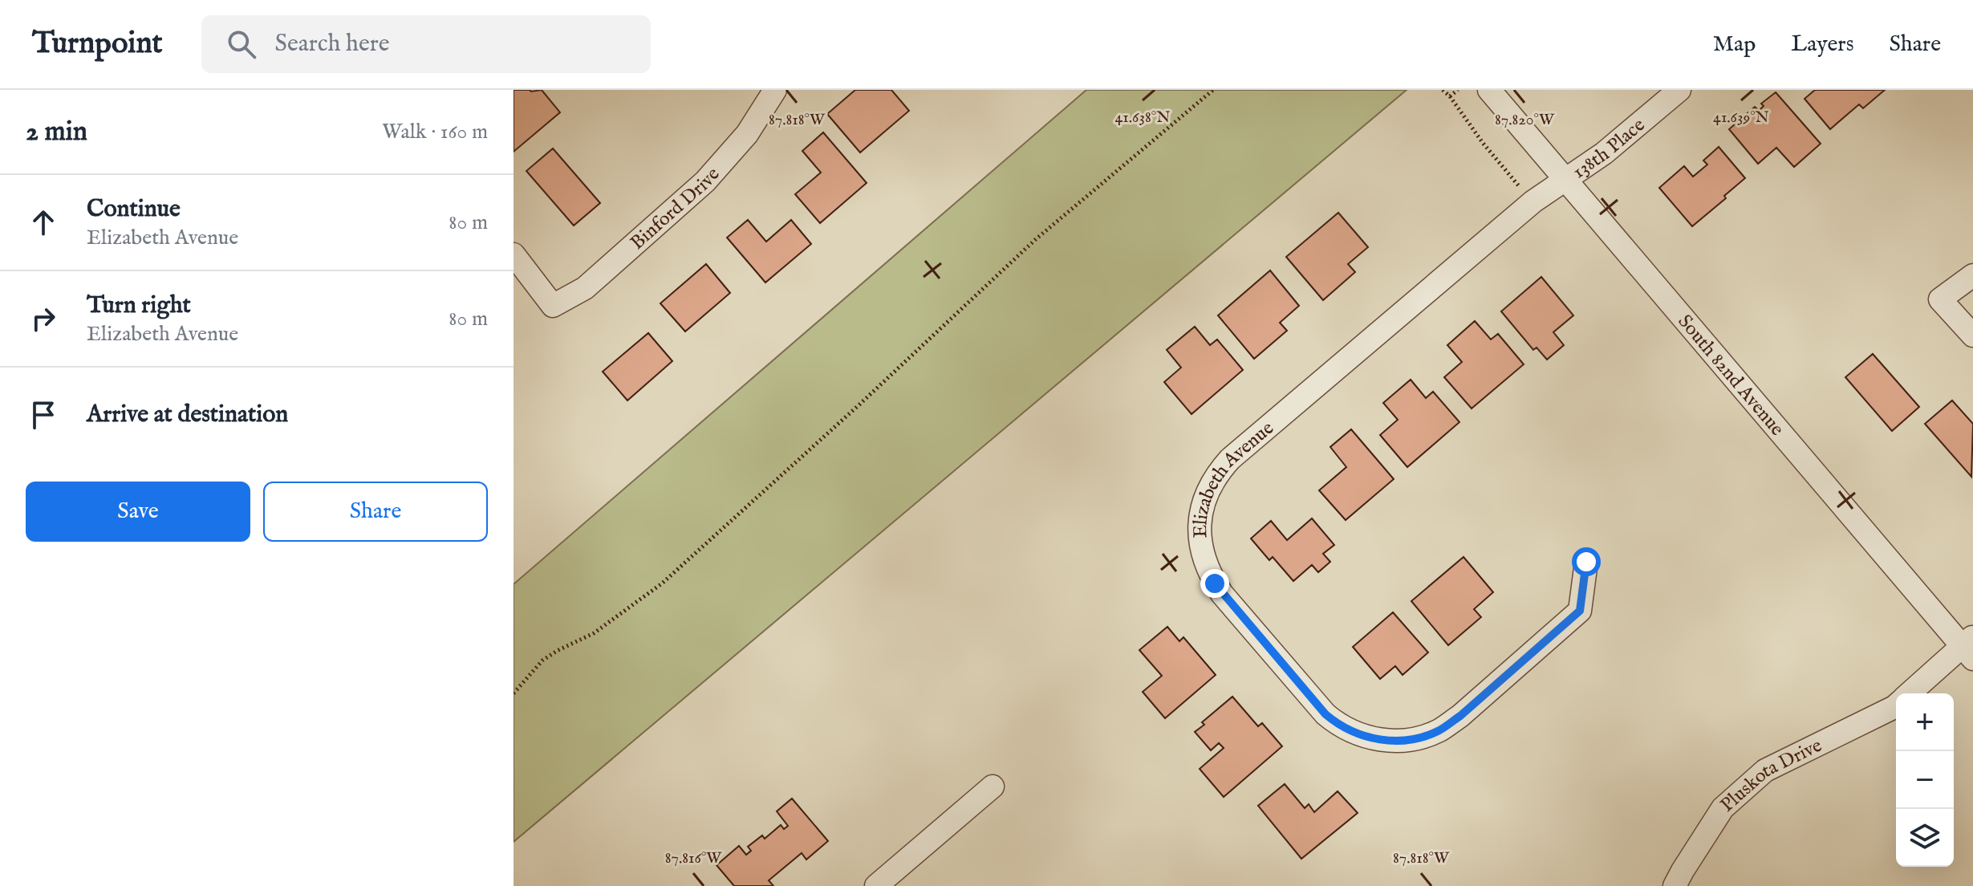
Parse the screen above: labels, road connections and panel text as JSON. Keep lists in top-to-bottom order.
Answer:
{
  "streets": {
    "street": [
      "138th Place",
      "Binford Drive",
      "South 82nd Avenue",
      "Elizabeth Avenue",
      "Pluskota Drive"
    ]
  },
  "crossings": [
    ["138th Place", "South 82nd Avenue"],
    ["138th Place", "Elizabeth Avenue"],
    ["South 82nd Avenue", "Elizabeth Avenue"],
    ["South 82nd Avenue", "Pluskota Drive"]
  ],
  "page": {
    "header": "Turnpoint",
    "search": "Search here",
    "nav": ["Map", "Layers", "Share"],
    "heading": ["2 min", "Walk · 160 m"],
    "list": [
      ["Continue", "Elizabeth Avenue", "80 m"],
      ["Turn right", "Elizabeth Avenue", "80 m"],
      "Arrive at destination"
    ],
    "buttons": ["Save", "Share"],
    "map_buttons": ["+", "−"]
  },
  "coordinates": [
    "41.639°N",
    "41.638°N",
    "87.820°W",
    "87.818°W",
    "87.816°W"
  ]
}
